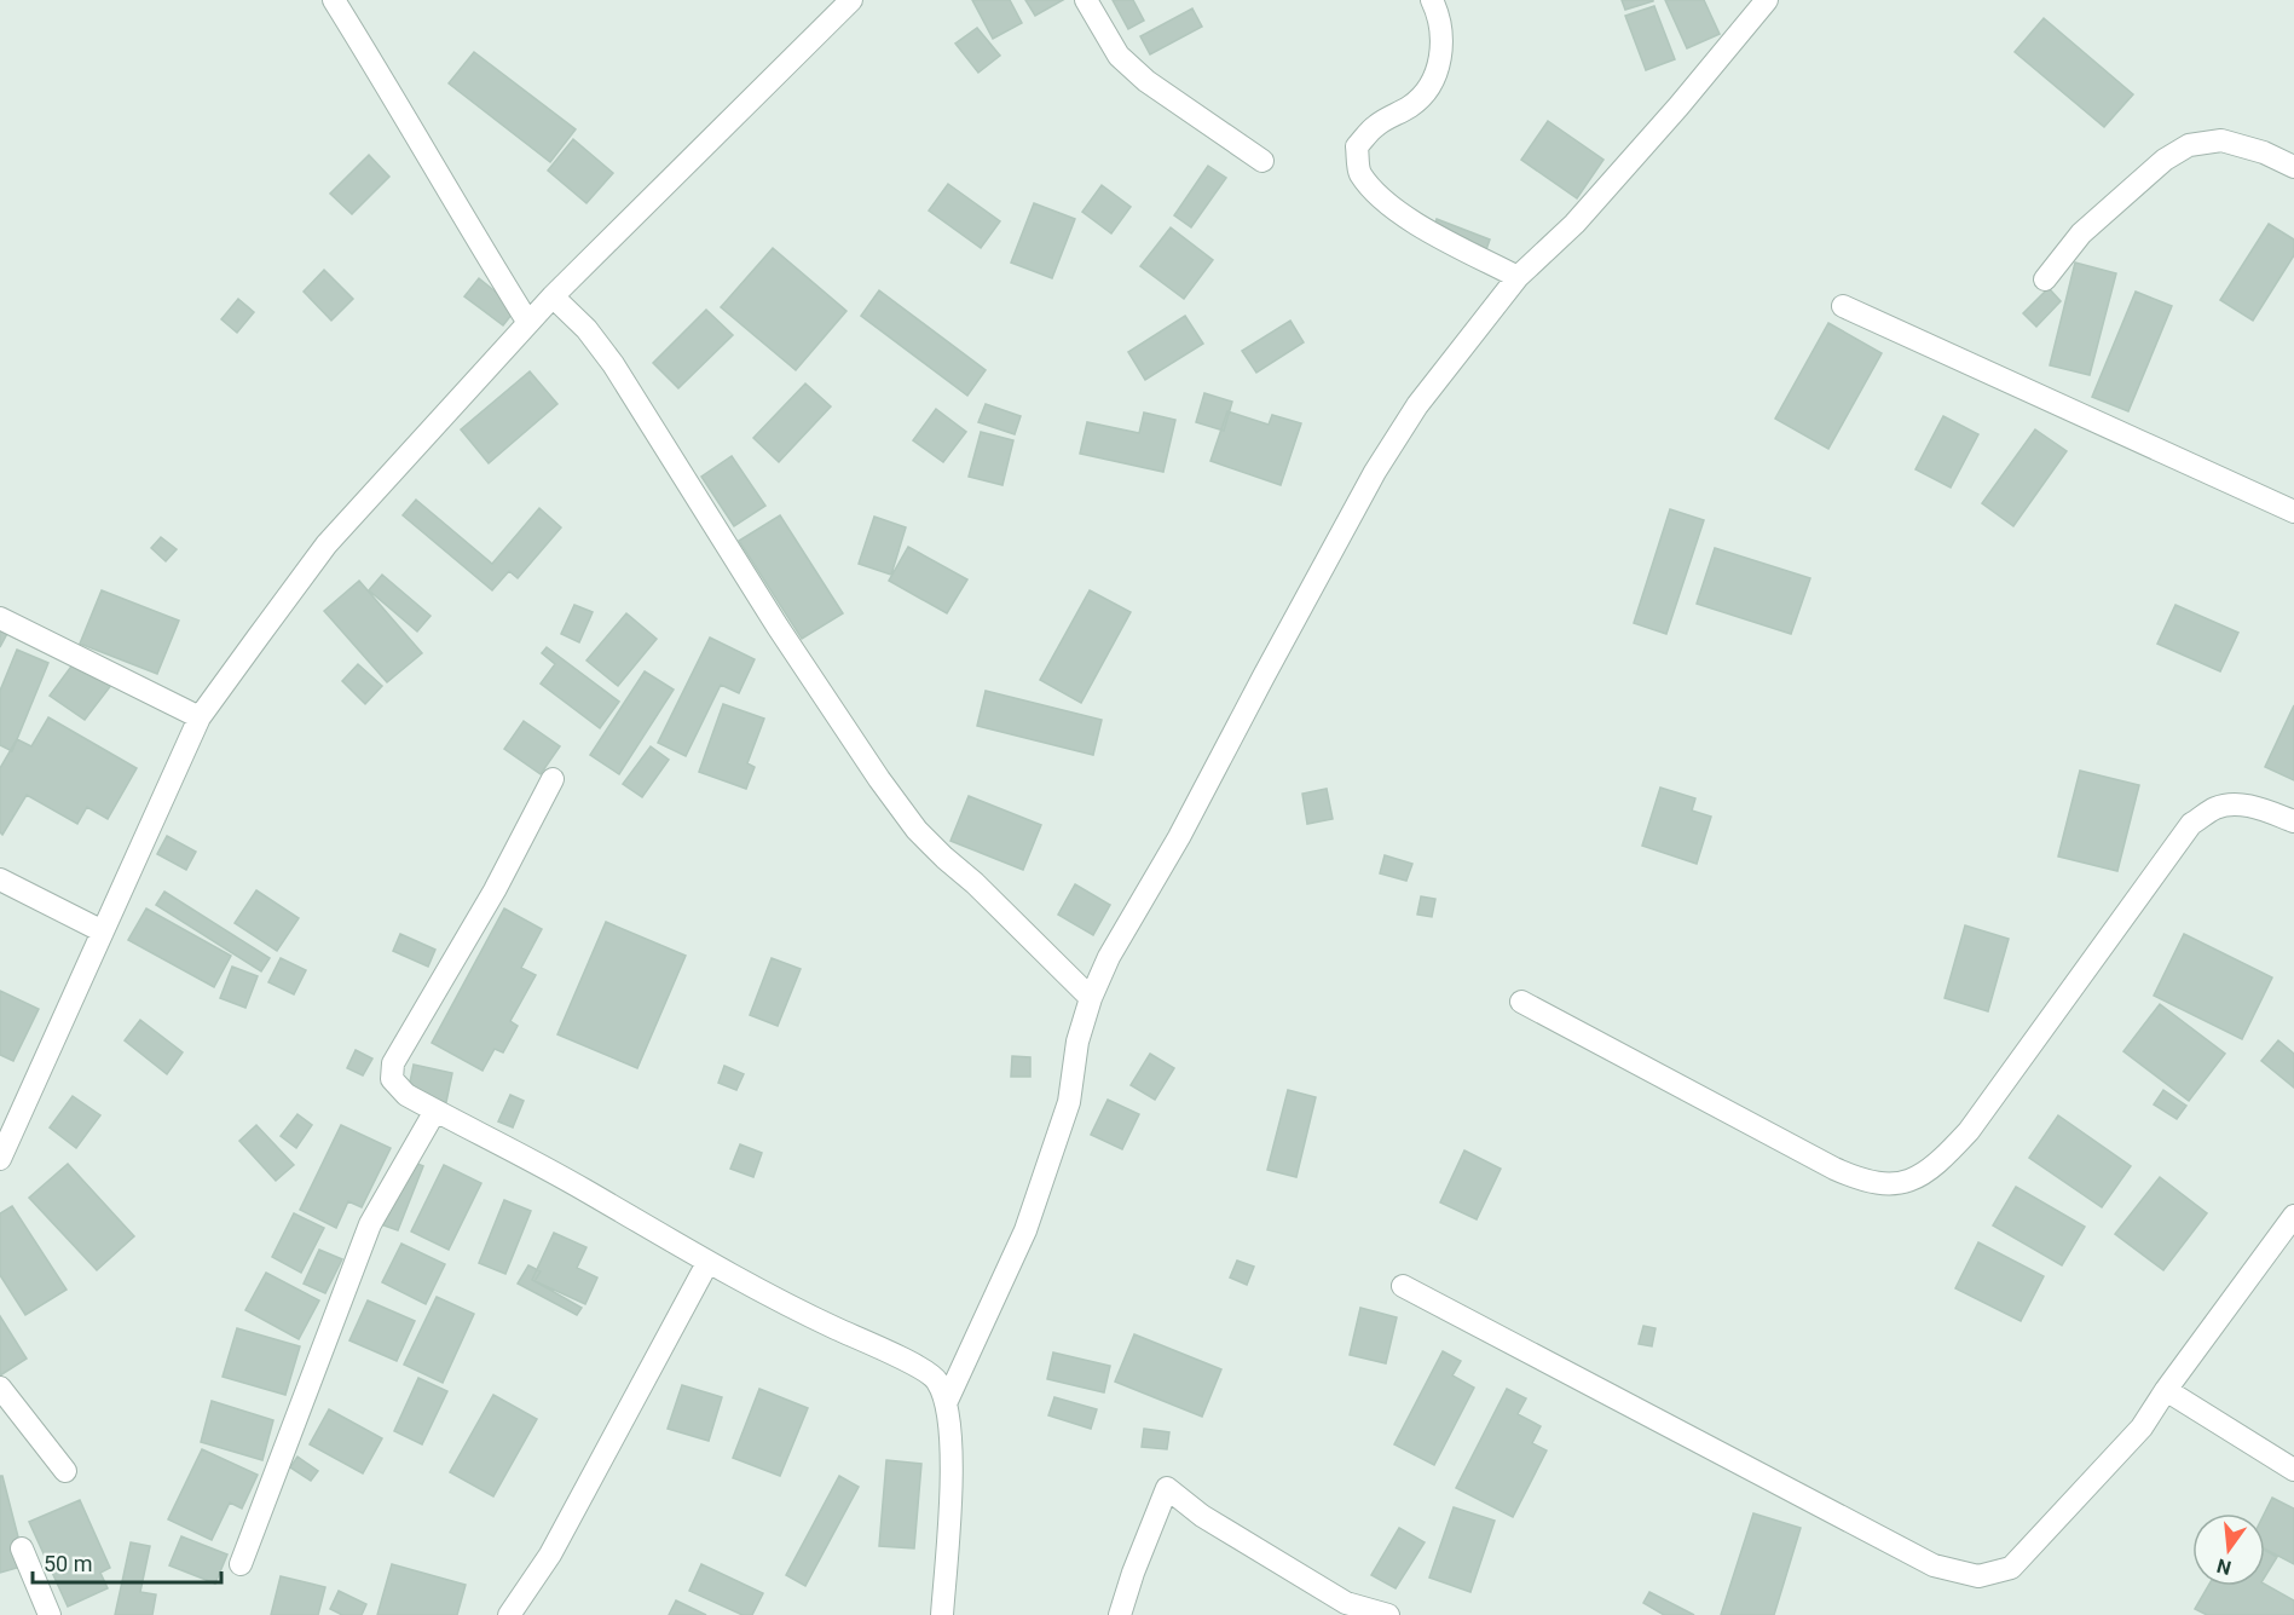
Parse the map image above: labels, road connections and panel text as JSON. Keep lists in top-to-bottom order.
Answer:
{
  "scale_bar": "50 m",
  "north": "bottom"
}
